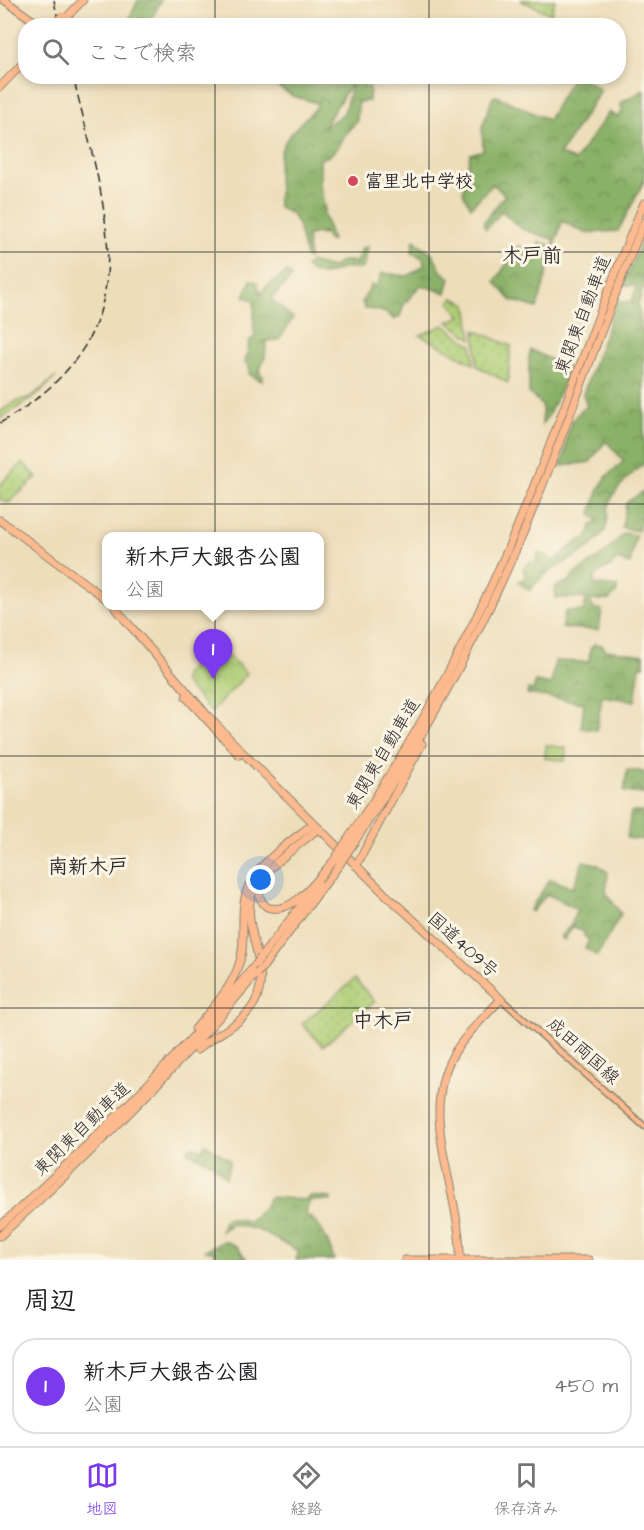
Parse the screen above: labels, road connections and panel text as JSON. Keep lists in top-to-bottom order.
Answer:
{
  "streets": {
    "highway": ["東関東自動車道", "国道409号"],
    "main road": ["成田両国線"]
  },
  "crossings": [
    ["国道409号", "成田両国線"]
  ],
  "districts": ["木戸前", "南新木戸", "中木戸"],
  "places": ["富里北中学校"],
  "page": {
    "search": "ここで検索",
    "popup": ["新木戸大銀杏公園", "公園"],
    "pins": "1",
    "heading": "周辺",
    "list": [
      {
        "mark": "1",
        "name": "新木戸大銀杏公園",
        "note": "公園",
        "value": "450 m"
      }
    ],
    "nav": ["地図", "経路", "保存済み"]
  }
}
